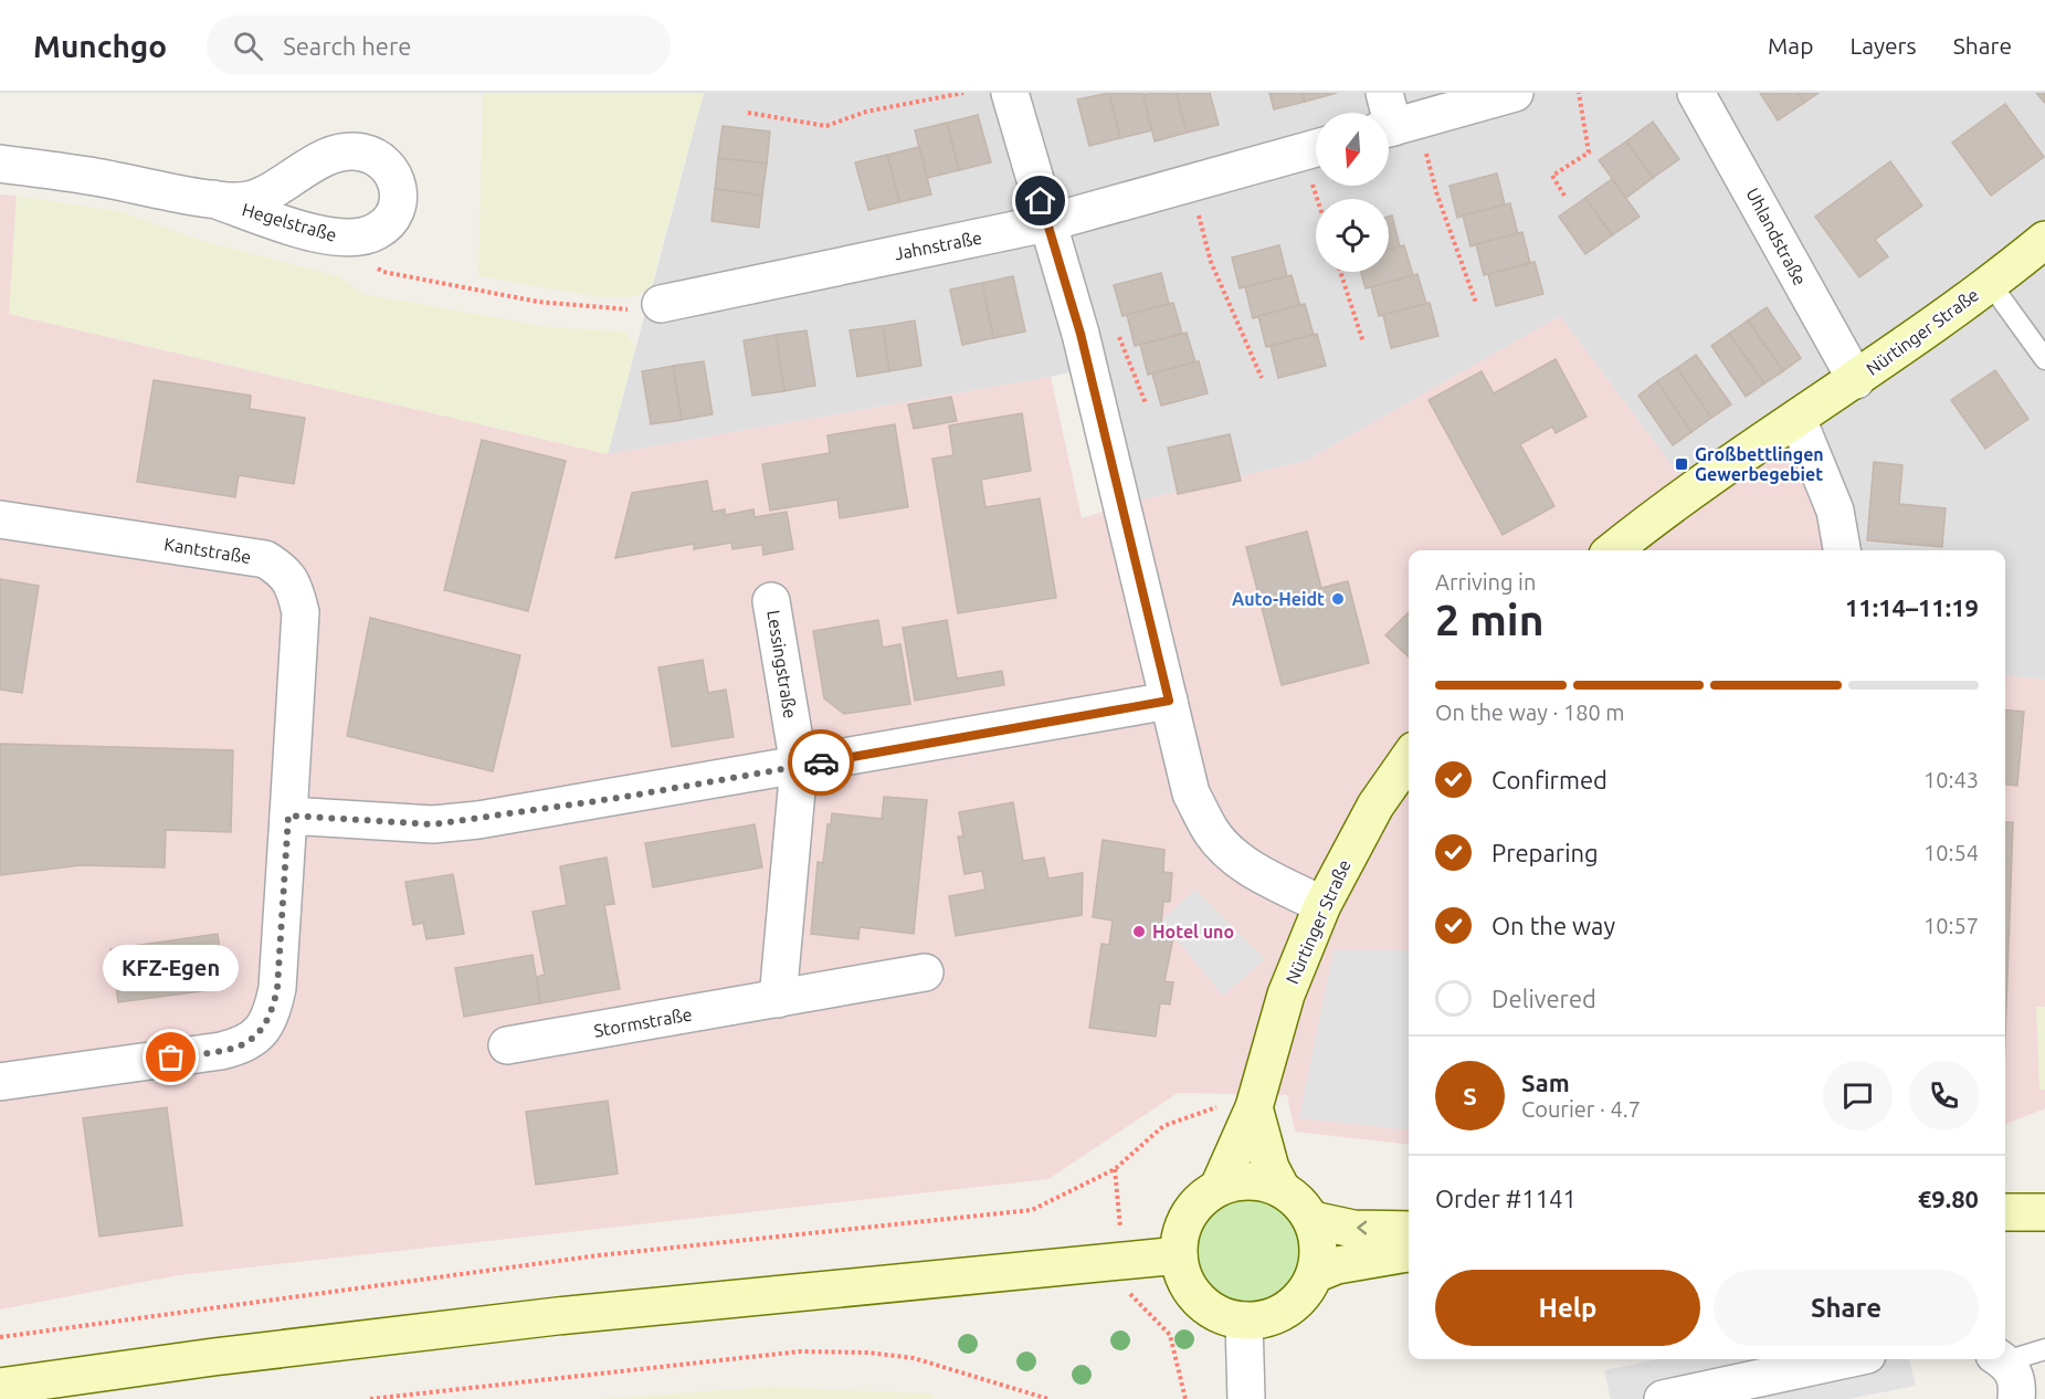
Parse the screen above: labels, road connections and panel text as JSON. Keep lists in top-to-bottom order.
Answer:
{
  "streets": {
    "street": [
      "Hegelstraße",
      "Uhlandstraße",
      "Jahnstraße",
      "Nürtinger Straße",
      "Kantstraße",
      "Lessingstraße",
      "Stormstraße"
    ]
  },
  "crossings": [
    ["Uhlandstraße", "Nürtinger Straße"]
  ],
  "places": {
    "transit": ["Großbettlingen Gewerbegebiet"],
    "other": ["Auto-Heidt", "Hotel uno", "KFZ-Egen"]
  },
  "north": "bottom",
  "page": {
    "header": "Munchgo",
    "search": "Search here",
    "nav": ["Map", "Layers", "Share"],
    "heading": ["2 min", "Arriving in", "11:14–11:19"],
    "panel": [
      "Sam",
      "Courier · 4.7",
      "Order #1141",
      "€9.80"
    ],
    "bar": "On the way · 180 m",
    "list": [
      ["Confirmed", "10:43"],
      ["Preparing", "10:54"],
      ["On the way", "10:57"],
      "Delivered"
    ],
    "bubble": "KFZ-Egen",
    "round": "S",
    "buttons": ["Help", "Share"]
  }
}
